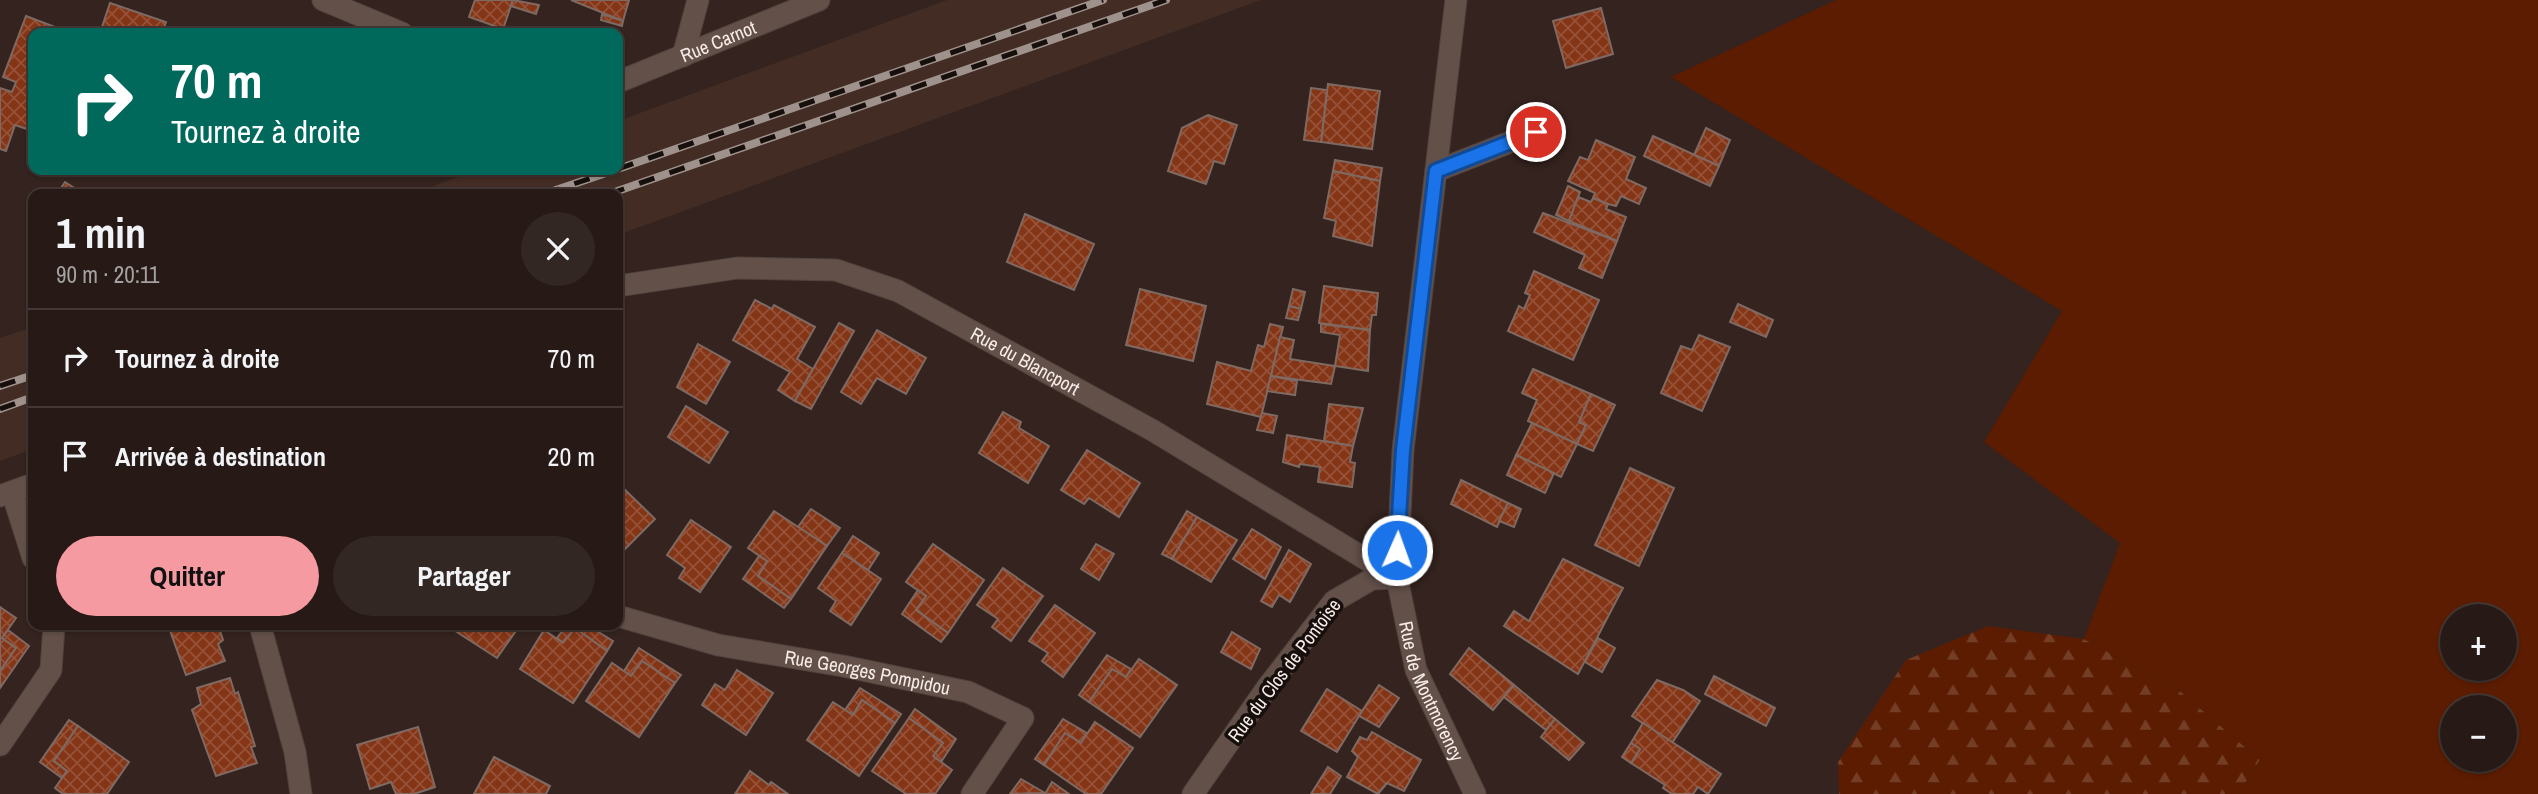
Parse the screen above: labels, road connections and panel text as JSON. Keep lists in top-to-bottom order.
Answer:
{
  "streets": {
    "street": [
      "Rue Carnot",
      "Rue du Blancport",
      "Rue du Clos de Pontoise",
      "Rue Georges Pompidou",
      "Rue de Montmorency"
    ]
  },
  "crossings": [
    ["Rue du Blancport", "Rue du Clos de Pontoise"],
    ["Rue du Blancport", "Rue de Montmorency"],
    ["Rue du Clos de Pontoise", "Rue de Montmorency"]
  ],
  "page": {
    "turn": ["70 m", "Tournez à droite"],
    "heading": ["1 min", "90 m · 20:11"],
    "list": [
      {
        "name": "Tournez à droite",
        "value": "70 m"
      },
      {
        "name": "Arrivée à destination",
        "value": "20 m"
      }
    ],
    "buttons": ["Quitter", "Partager"],
    "map_buttons": ["+", "−"]
  }
}
